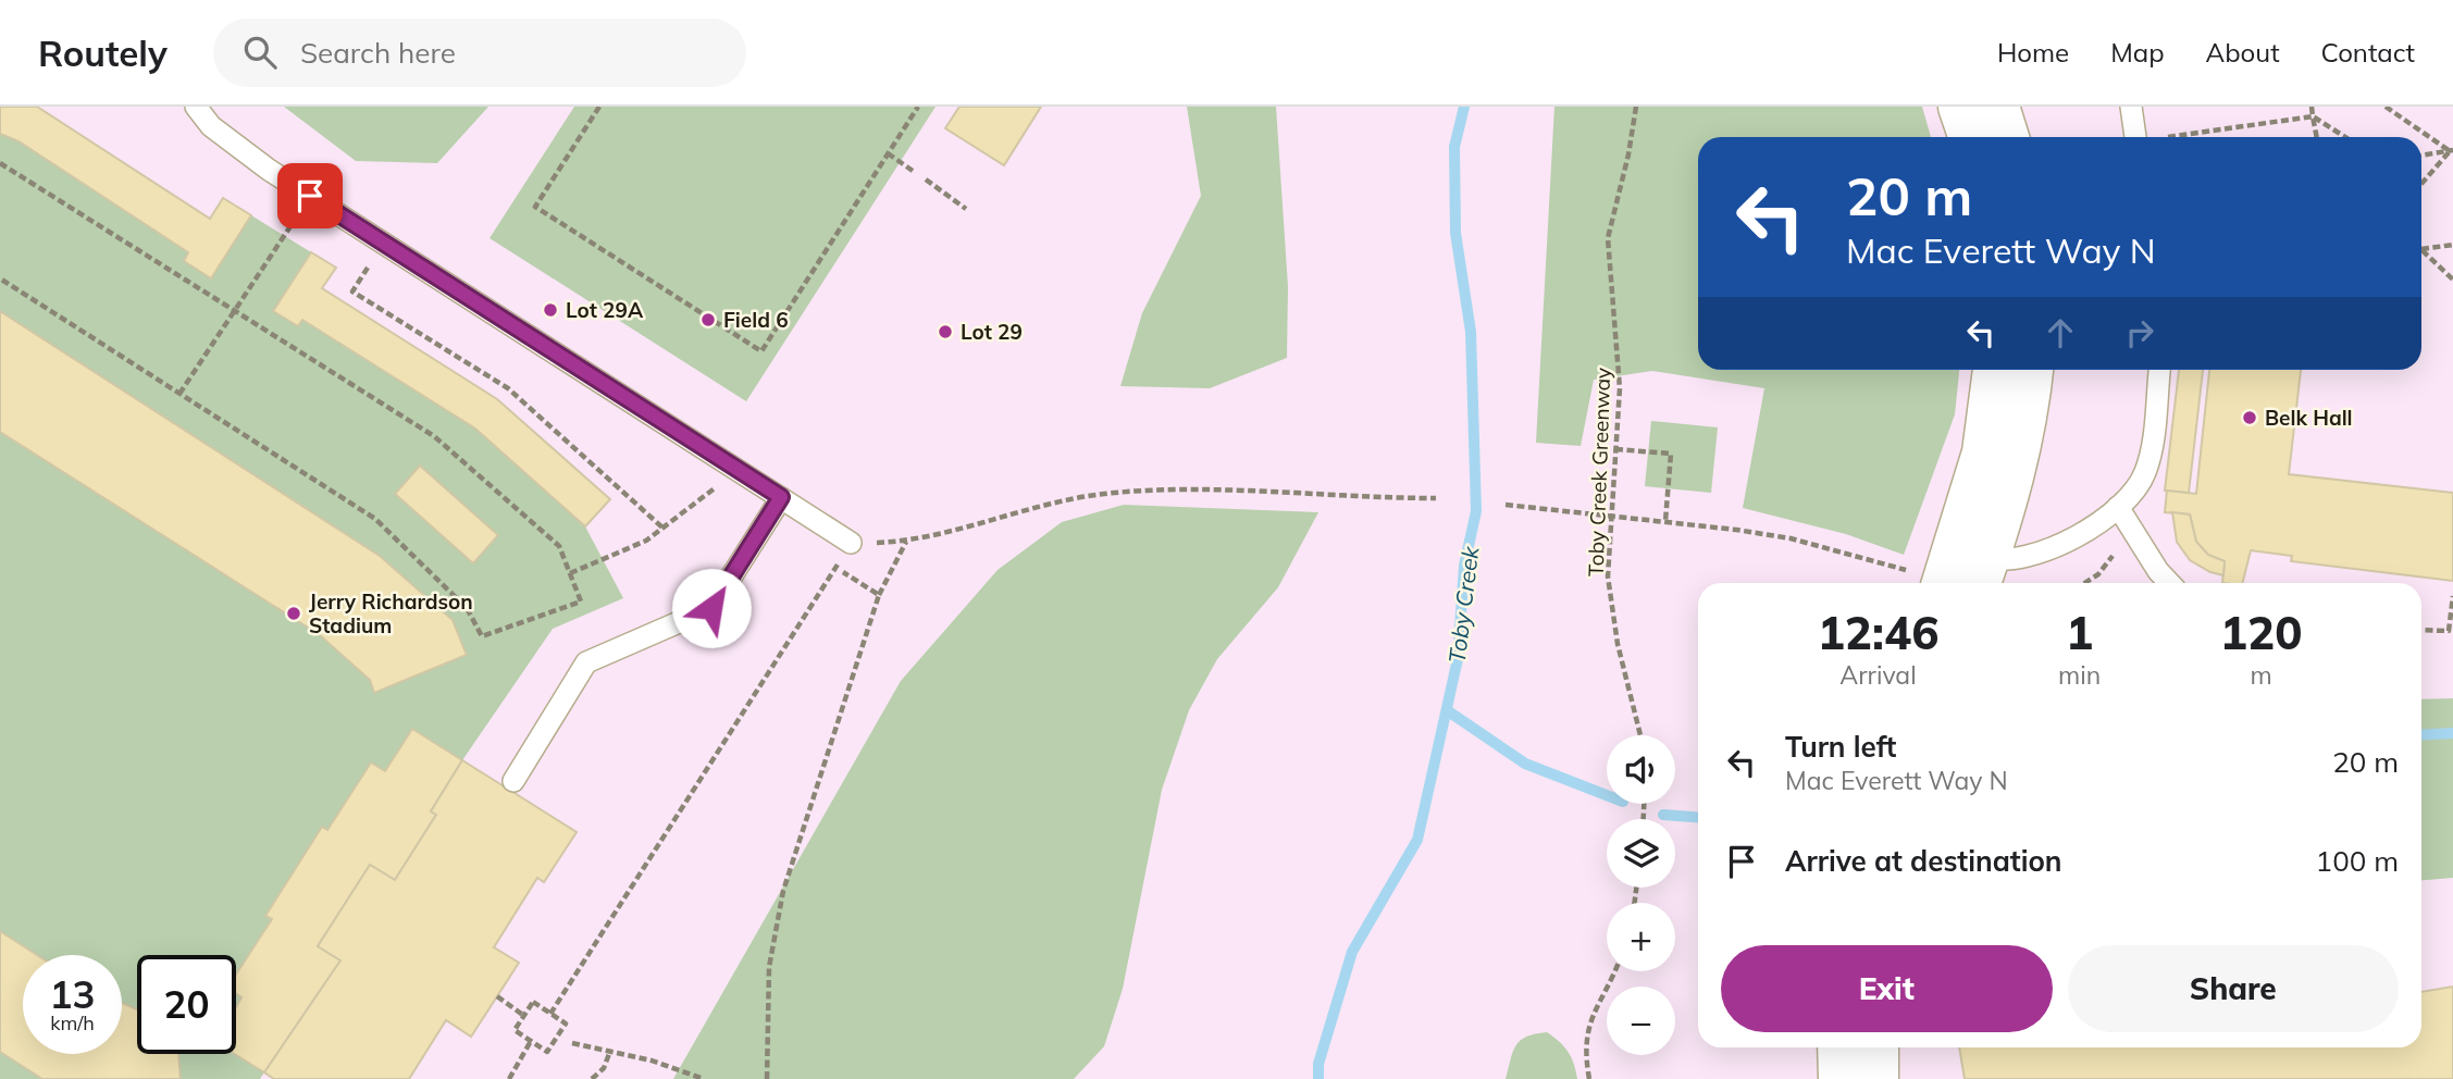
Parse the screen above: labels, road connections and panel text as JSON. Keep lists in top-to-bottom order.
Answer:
{
  "streets": {
    "path": ["Toby Creek Greenway"]
  },
  "water": ["Toby Creek"],
  "places": [
    "Lot 29A",
    "Field 6",
    "Lot 29",
    "Belk Hall",
    "Jerry Richardson Stadium"
  ],
  "page": {
    "header": "Routely",
    "search": "Search here",
    "nav": [
      "Home",
      "Map",
      "About",
      "Contact"
    ],
    "turn": ["20 m", "Mac Everett Way N"],
    "eta": [
      "12:46",
      "Arrival",
      "1",
      "min",
      "120",
      "m"
    ],
    "list": [
      {
        "name": "Turn left",
        "note": "Mac Everett Way N",
        "value": "20 m"
      },
      {
        "name": "Arrive at destination",
        "value": "100 m"
      }
    ],
    "map_buttons": ["+", "−"],
    "buttons": ["Exit", "Share"],
    "speed": "13 km/h",
    "limit": "20"
  }
}
